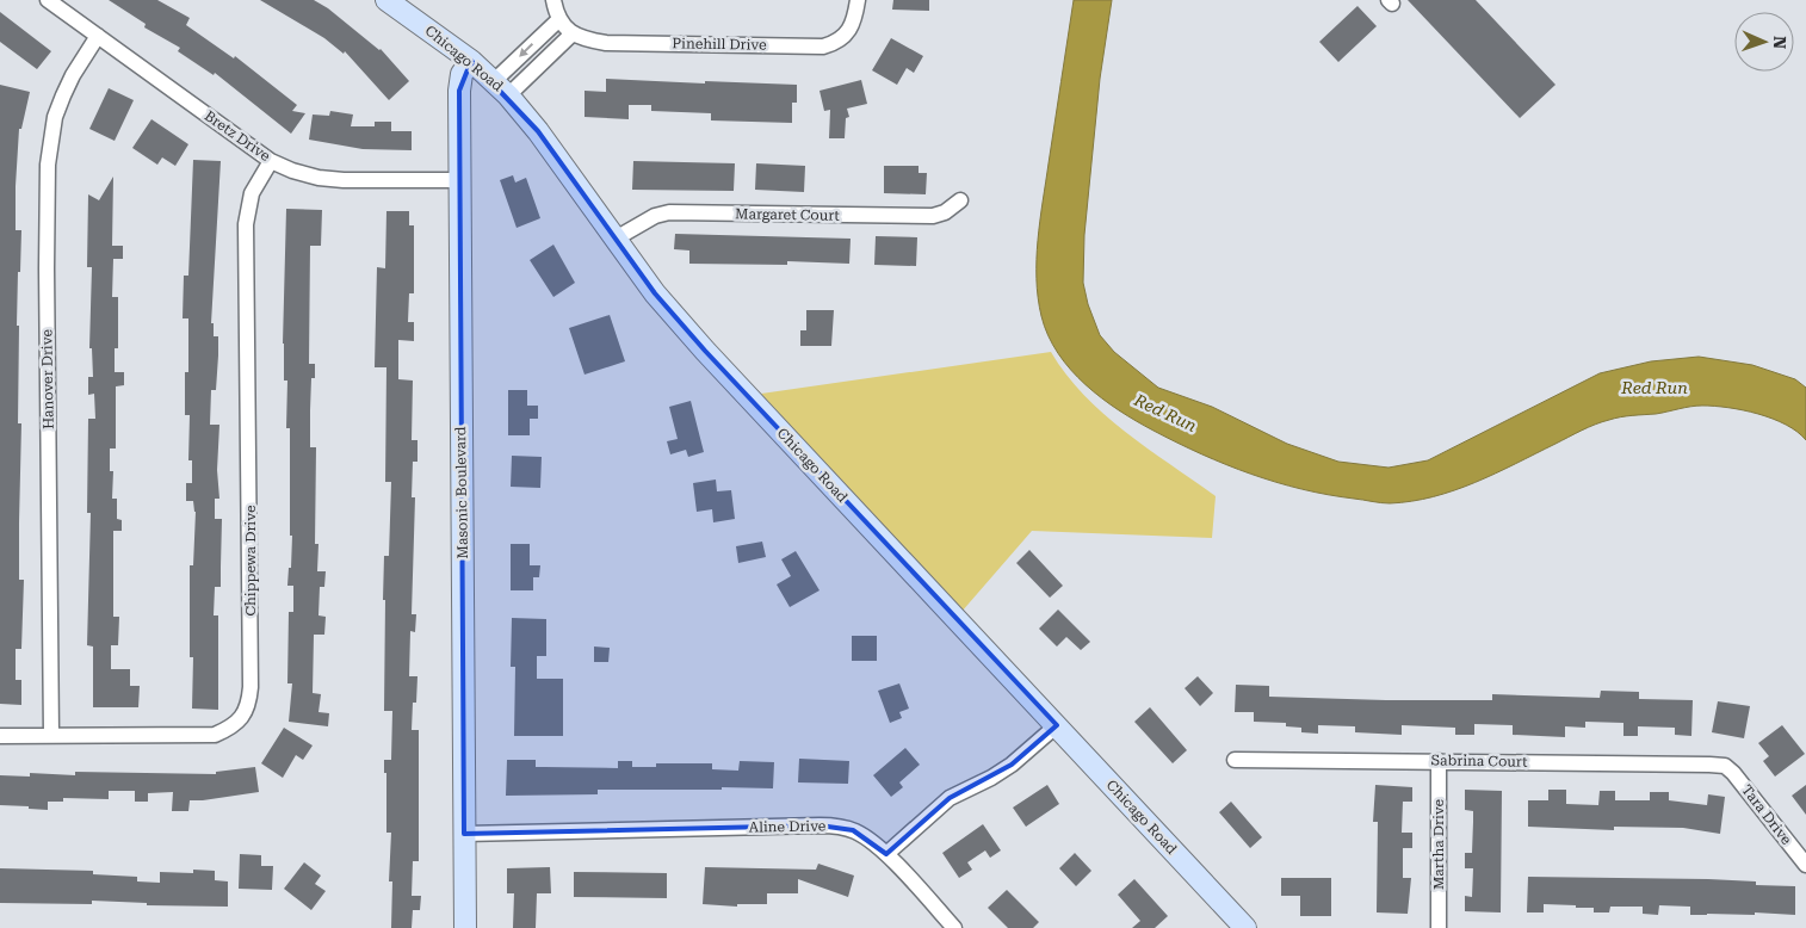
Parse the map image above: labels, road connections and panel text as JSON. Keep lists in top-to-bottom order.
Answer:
{
  "streets": {
    "street": [
      "Pinehill Drive",
      "Chicago Road",
      "Bretz Drive",
      "Margaret Court",
      "Hanover Drive",
      "Masonic Boulevard",
      "Chippewa Drive",
      "Sabrina Court",
      "Tara Drive",
      "Aline Drive",
      "Martha Drive"
    ]
  },
  "crossings": [
    ["Chicago Road", "Margaret Court"],
    ["Chicago Road", "Masonic Boulevard"],
    ["Bretz Drive", "Hanover Drive"],
    ["Bretz Drive", "Masonic Boulevard"],
    ["Bretz Drive", "Chippewa Drive"],
    ["Hanover Drive", "Chippewa Drive"],
    ["Masonic Boulevard", "Aline Drive"],
    ["Sabrina Court", "Tara Drive"],
    ["Sabrina Court", "Martha Drive"]
  ],
  "water": ["Red Run"],
  "north": "right"
}
